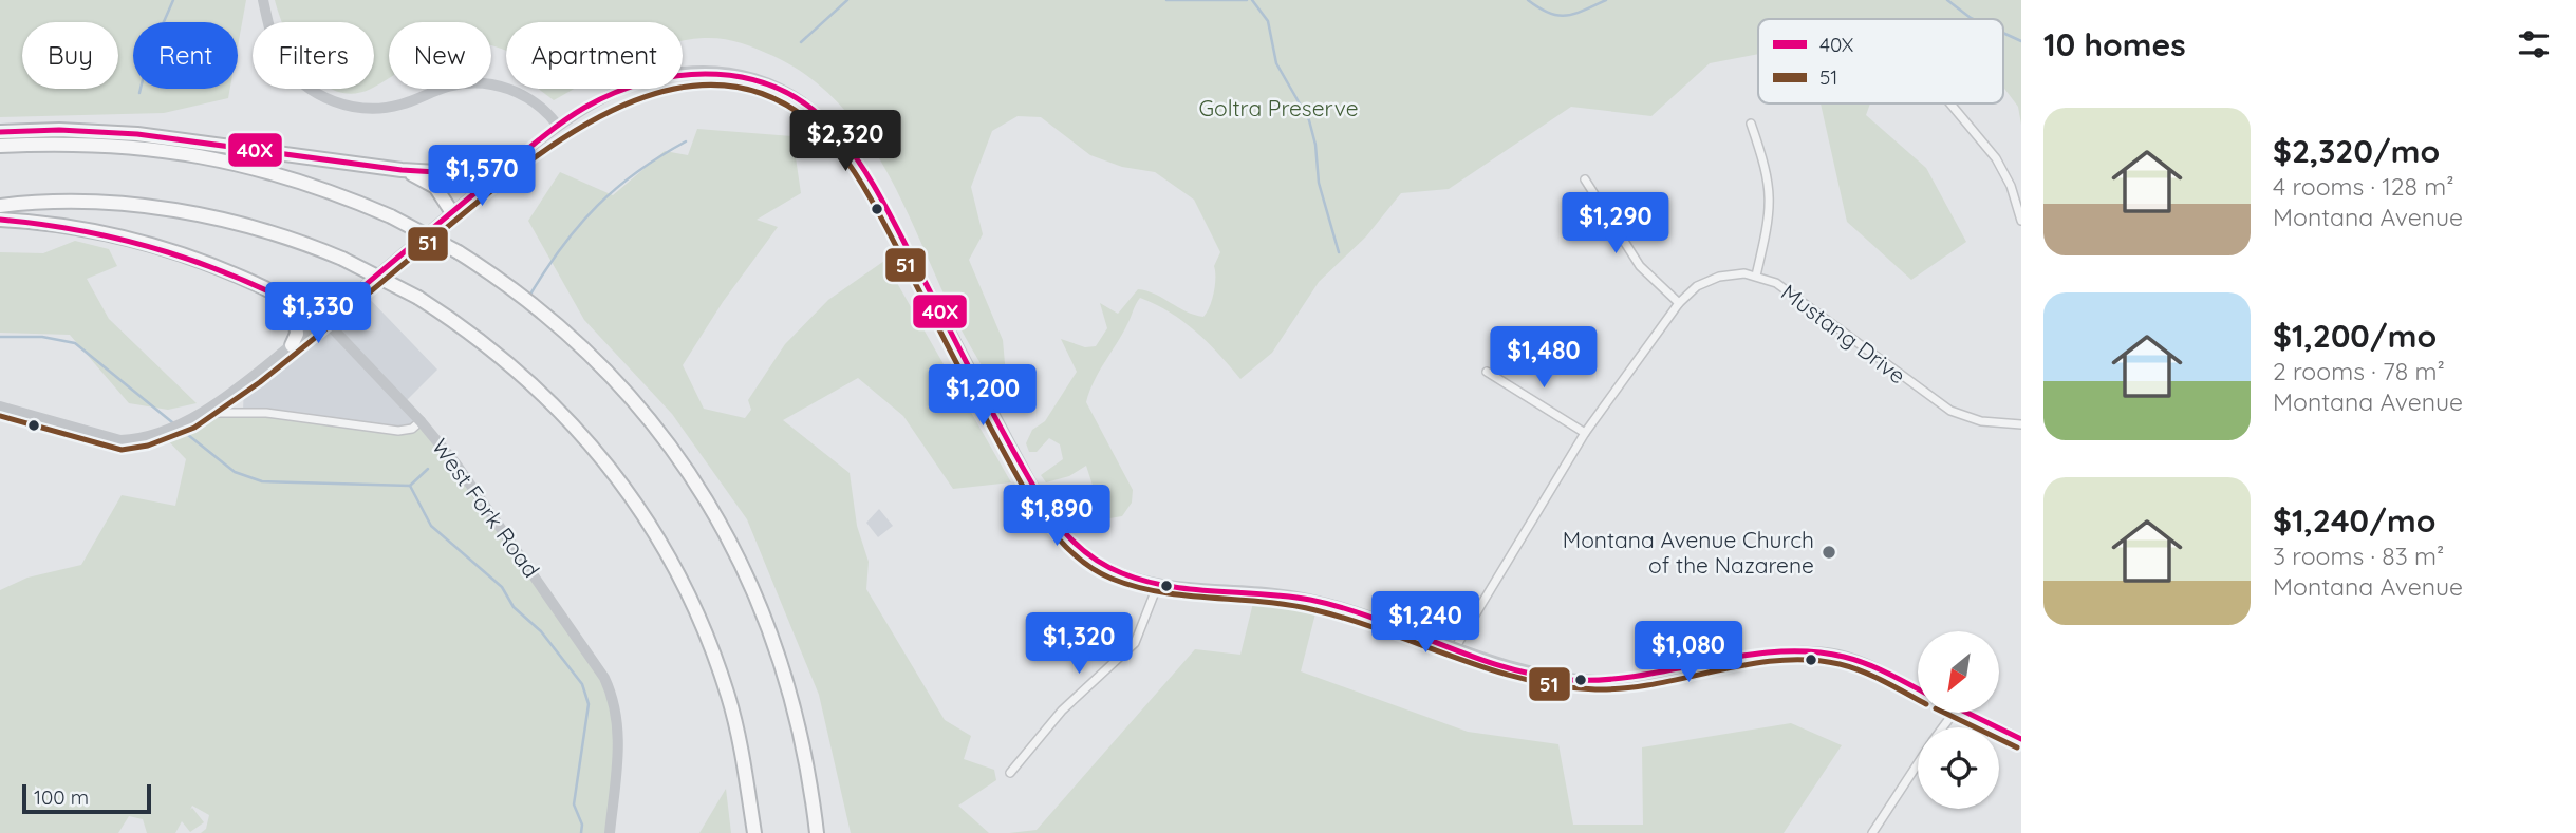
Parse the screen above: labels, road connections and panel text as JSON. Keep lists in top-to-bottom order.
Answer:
{
  "streets": {
    "street": ["Mustang Drive", "West Fork Road"]
  },
  "parks": ["Goltra Preserve"],
  "places": ["Montana Avenue Church of the Nazarene"],
  "lines": ["transit line 40X", "transit line 51"],
  "legend": ["40X", "51"],
  "scale_bar": "100 m",
  "north": "bottom left",
  "page": {
    "heading": "10 homes",
    "chip": [
      "Buy",
      "Rent",
      "Filters",
      "New",
      "Apartment"
    ],
    "list": [
      {
        "name": "$2,320/mo",
        "note": "4 rooms · 128 m² · Montana Avenue"
      },
      {
        "name": "$1,200/mo",
        "note": "2 rooms · 78 m² · Montana Avenue"
      },
      {
        "name": "$1,240/mo",
        "note": "3 rooms · 83 m² · Montana Avenue"
      }
    ],
    "price": [
      "$2,320",
      "$1,570",
      "$1,290",
      "$1,330",
      "$1,480",
      "$1,200",
      "$1,890",
      "$1,240",
      "$1,320",
      "$1,080"
    ],
    "scale": "100 m"
  }
}
